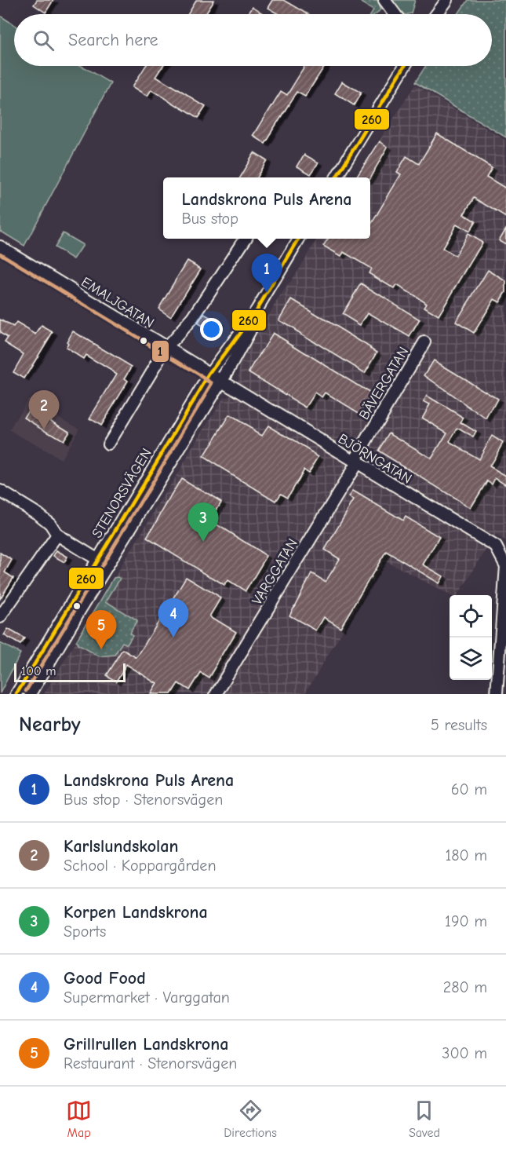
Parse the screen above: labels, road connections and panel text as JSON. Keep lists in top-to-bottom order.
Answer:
{
  "streets": {
    "street": [
      "EMALJGATAN",
      "BÄVERGATAN",
      "BJÖRNGATAN",
      "STENORSVÄGEN",
      "VARGGATAN"
    ]
  },
  "crossings": [
    ["EMALJGATAN", "BJÖRNGATAN"],
    ["EMALJGATAN", "STENORSVÄGEN"],
    ["BÄVERGATAN", "BJÖRNGATAN"],
    ["BÄVERGATAN", "VARGGATAN"],
    ["BJÖRNGATAN", "STENORSVÄGEN"],
    ["BJÖRNGATAN", "VARGGATAN"]
  ],
  "lines": ["transit line 260", "transit line 1"],
  "scale_bar": "100 m",
  "page": {
    "search": "Search here",
    "popup": ["Landskrona Puls Arena", "Bus stop"],
    "pins": [
      "1",
      "2",
      "3",
      "4",
      "5"
    ],
    "scale": "100 m",
    "heading": ["Nearby", "5 results"],
    "list": [
      {
        "mark": "1",
        "name": "Landskrona Puls Arena",
        "note": "Bus stop · Stenorsvägen",
        "value": "60 m"
      },
      {
        "mark": "2",
        "name": "Karlslundskolan",
        "note": "School · Koppargården",
        "value": "180 m"
      },
      {
        "mark": "3",
        "name": "Korpen Landskrona",
        "note": "Sports",
        "value": "190 m"
      },
      {
        "mark": "4",
        "name": "Good Food",
        "note": "Supermarket · Varggatan",
        "value": "280 m"
      },
      {
        "mark": "5",
        "name": "Grillrullen Landskrona",
        "note": "Restaurant · Stenorsvägen",
        "value": "300 m"
      }
    ],
    "nav": ["Map", "Directions", "Saved"]
  }
}
